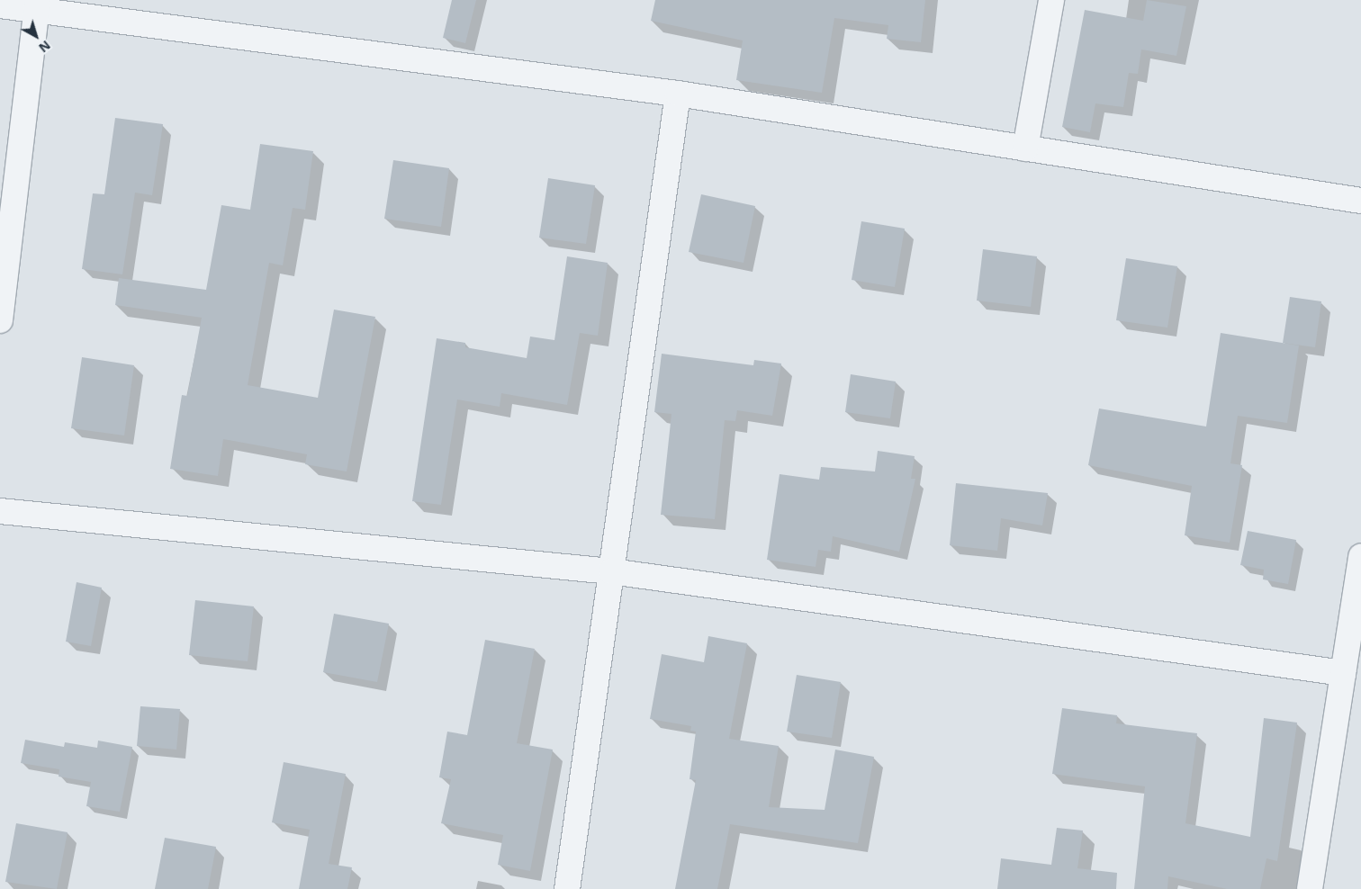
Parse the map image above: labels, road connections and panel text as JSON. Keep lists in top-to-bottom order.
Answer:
{
  "north": "bottom right"
}
